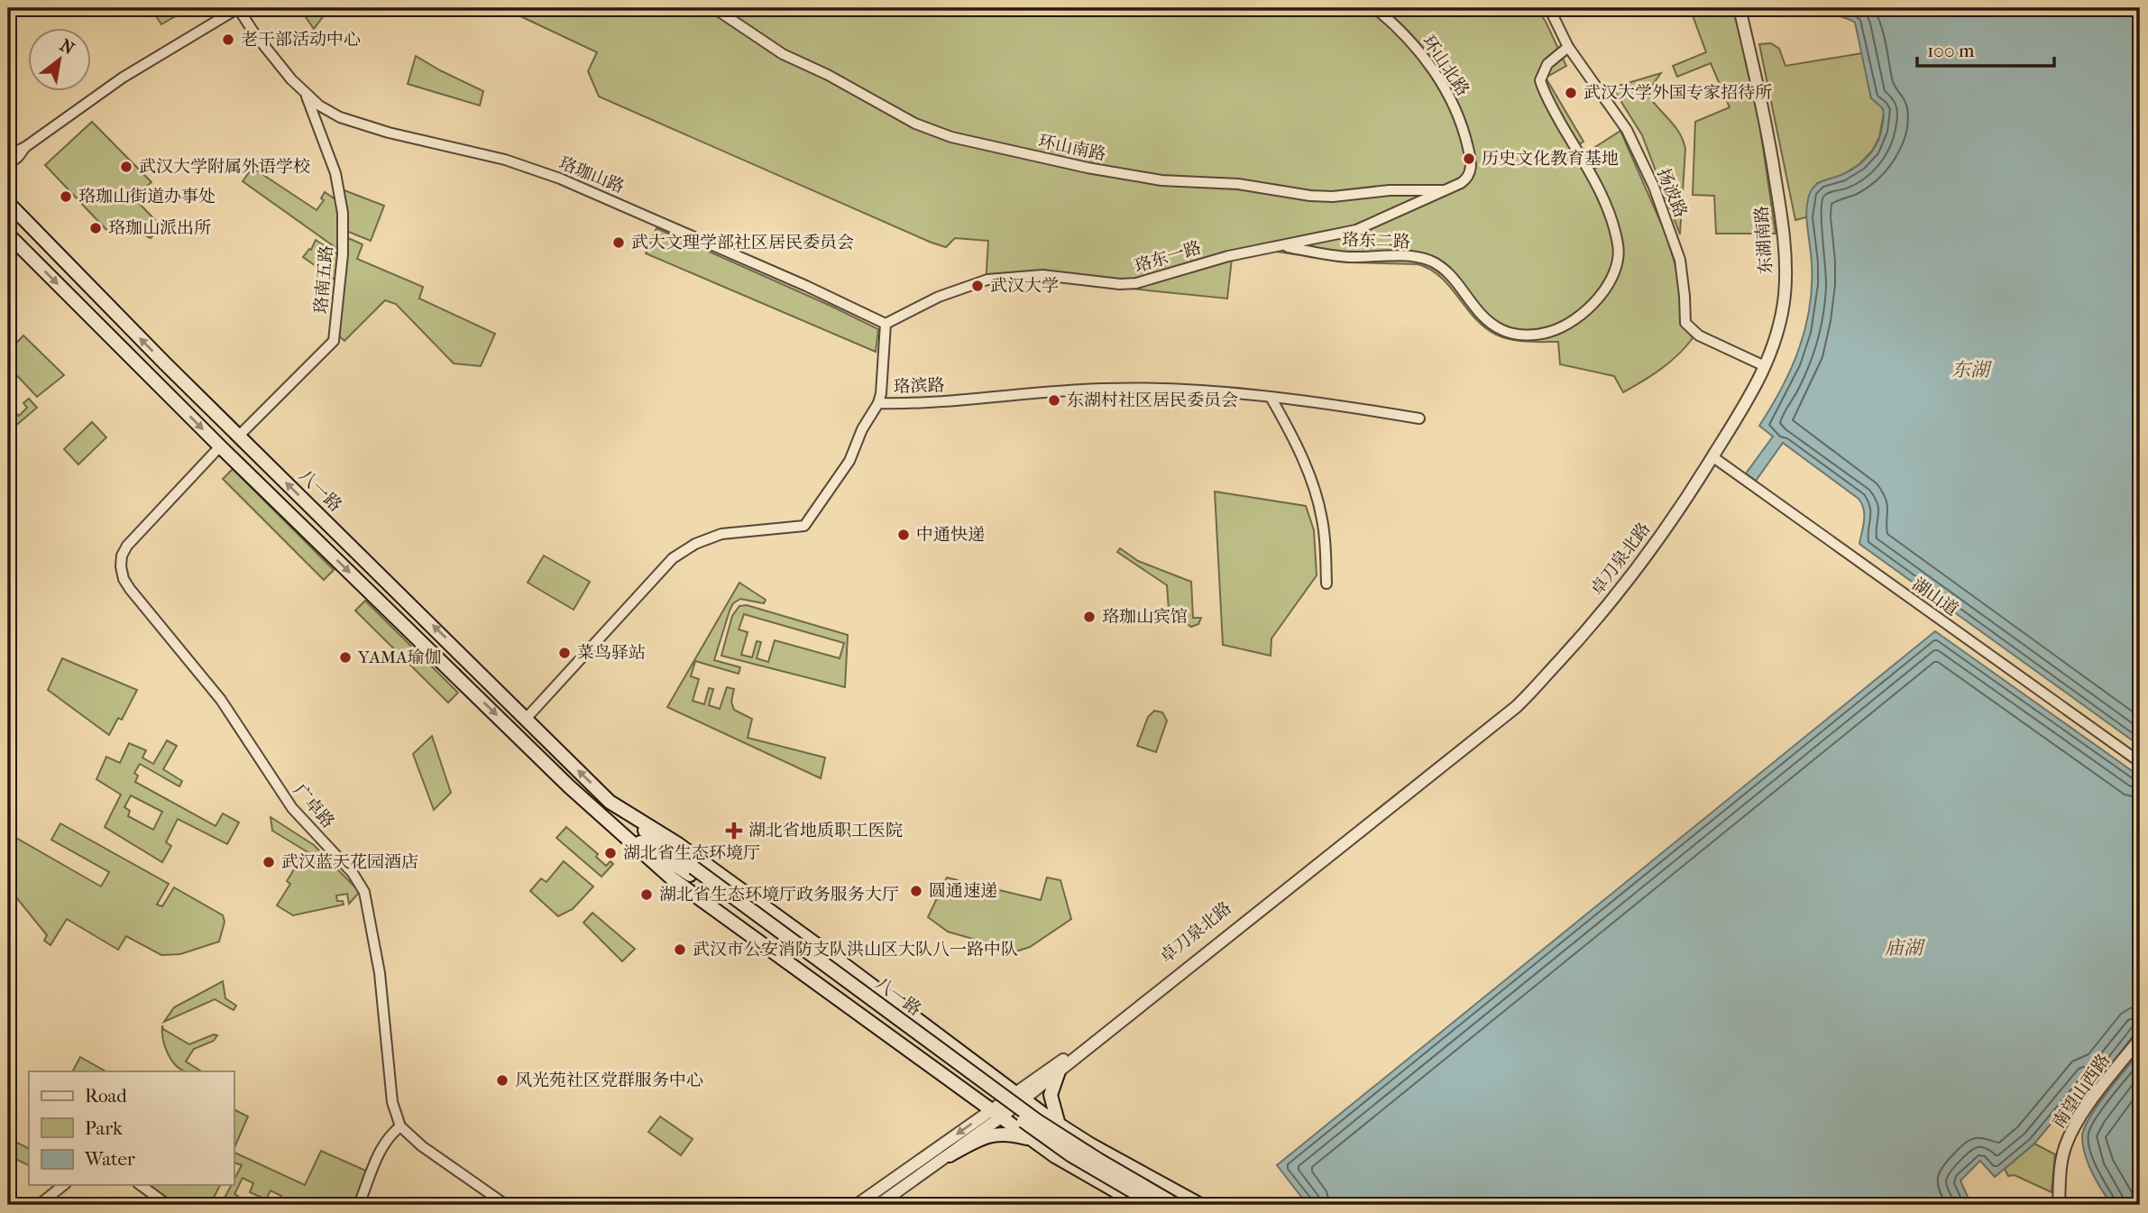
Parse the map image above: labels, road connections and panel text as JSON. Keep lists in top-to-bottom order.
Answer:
{
  "streets": {
    "main road": ["八一路"],
    "street": [
      "环山北路",
      "环山南路",
      "珞珈山路",
      "扬波路",
      "东湖南路",
      "珞东二路",
      "珞东一路",
      "珞南五路",
      "珞滨路",
      "卓刀泉北路",
      "湖山道",
      "广卓路",
      "南望山西路"
    ]
  },
  "crossings": [
    ["环山北路", "珞东一路"],
    ["环山南路", "珞东一路"],
    ["珞珈山路", "珞东一路"],
    ["珞珈山路", "珞南五路"],
    ["扬波路", "东湖南路"],
    ["扬波路", "珞东二路"],
    ["东湖南路", "卓刀泉北路"],
    ["东湖南路", "湖山道"],
    ["珞东二路", "珞东一路"],
    ["珞南五路", "八一路"],
    ["珞滨路", "八一路"],
    ["八一路", "卓刀泉北路"],
    ["八一路", "广卓路"],
    ["卓刀泉北路", "湖山道"]
  ],
  "water": ["东湖", "庙湖"],
  "places": {
    "other": [
      "老干部活动中心",
      "武汉大学外国专家招待所",
      "历史文化教育基地",
      "武汉大学附属外语学校",
      "珞珈山街道办事处",
      "珞珈山派出所",
      "武大文理学部社区居民委员会",
      "武汉大学",
      "东湖村社区居民委员会",
      "中通快递",
      "珞珈山宾馆",
      "菜鸟驿站",
      "YAMA瑜伽",
      "湖北省生态环境厅",
      "武汉蓝天花园酒店",
      "圆通速递",
      "湖北省生态环境厅政务服务大厅",
      "武汉市公安消防支队洪山区大队八一路中队",
      "风光苑社区党群服务中心"
    ],
    "health": ["湖北省地质职工医院"]
  },
  "legend": ["Road", "Park", "Water"],
  "scale_bar": "100 m",
  "north": "top right"
}
